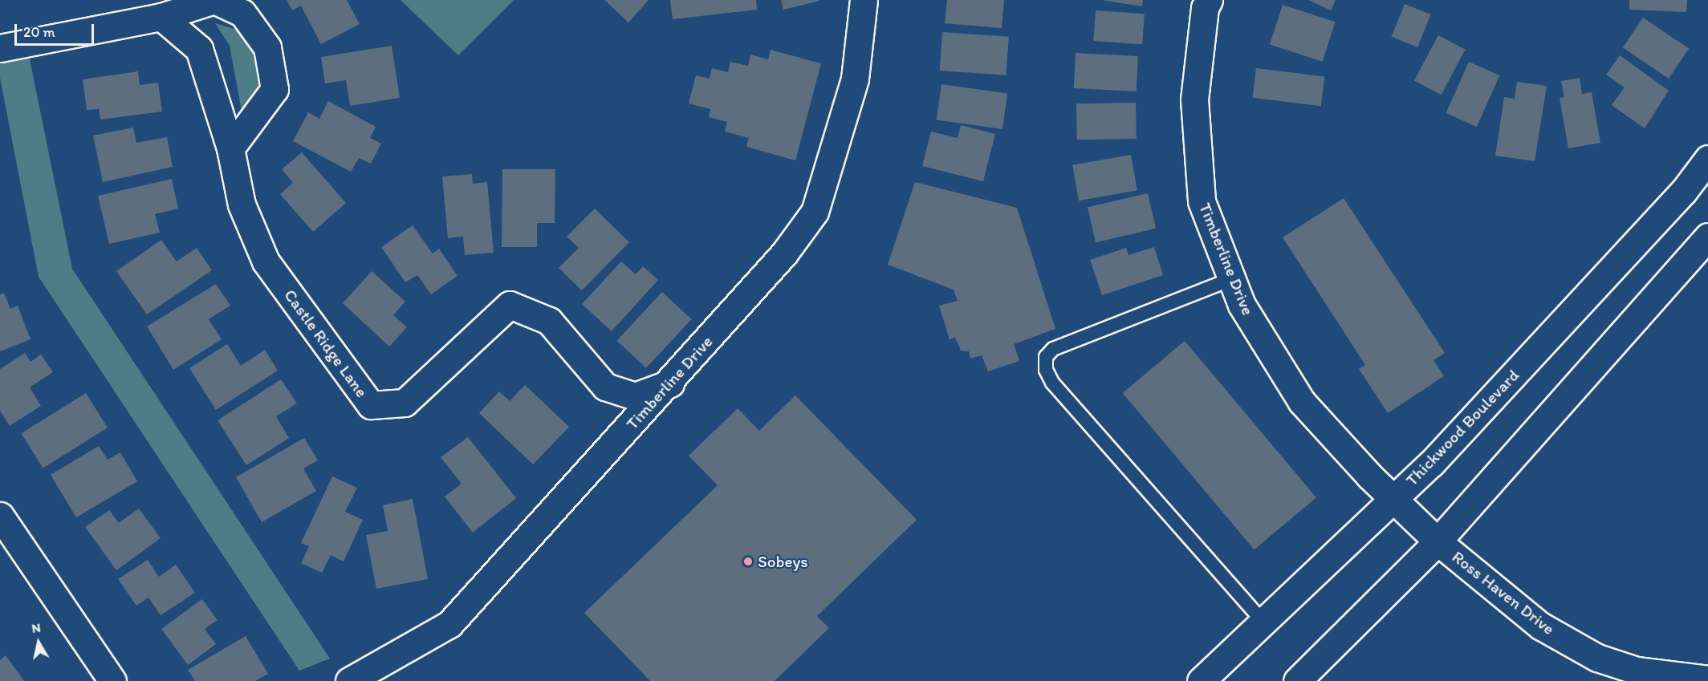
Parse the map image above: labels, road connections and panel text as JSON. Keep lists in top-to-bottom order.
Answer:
{
  "streets": {
    "street": [
      "Timberline Drive",
      "Castle Ridge Lane",
      "Thickwood Boulevard",
      "Ross Haven Drive"
    ]
  },
  "crossings": [
    ["Timberline Drive", "Castle Ridge Lane"],
    ["Timberline Drive", "Thickwood Boulevard"],
    ["Timberline Drive", "Ross Haven Drive"]
  ],
  "places": ["Sobeys"],
  "scale_bar": "20 m",
  "north": "top"
}
